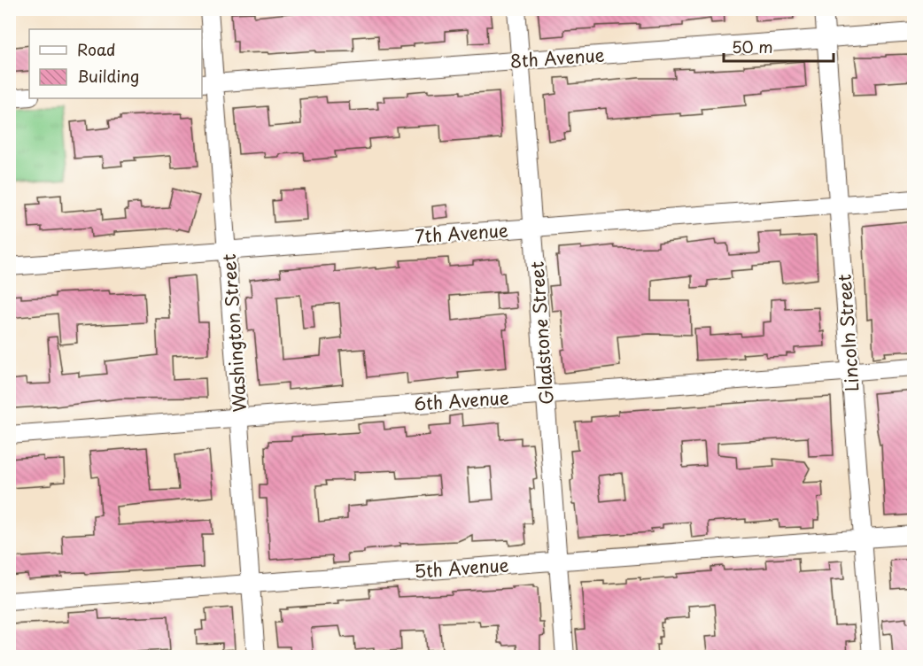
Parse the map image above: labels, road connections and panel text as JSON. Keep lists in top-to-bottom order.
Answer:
{
  "streets": {
    "street": [
      "8th Avenue",
      "7th Avenue",
      "Washington Street",
      "Gladstone Street",
      "Lincoln Street",
      "6th Avenue",
      "5th Avenue"
    ]
  },
  "crossings": [
    ["8th Avenue", "Washington Street"],
    ["8th Avenue", "Gladstone Street"],
    ["8th Avenue", "Lincoln Street"],
    ["7th Avenue", "Washington Street"],
    ["7th Avenue", "Gladstone Street"],
    ["7th Avenue", "Lincoln Street"],
    ["Washington Street", "6th Avenue"],
    ["Washington Street", "5th Avenue"],
    ["Gladstone Street", "6th Avenue"],
    ["Gladstone Street", "5th Avenue"],
    ["Lincoln Street", "6th Avenue"],
    ["Lincoln Street", "5th Avenue"]
  ],
  "legend": ["Road", "Building"],
  "scale_bar": "50 m"
}
